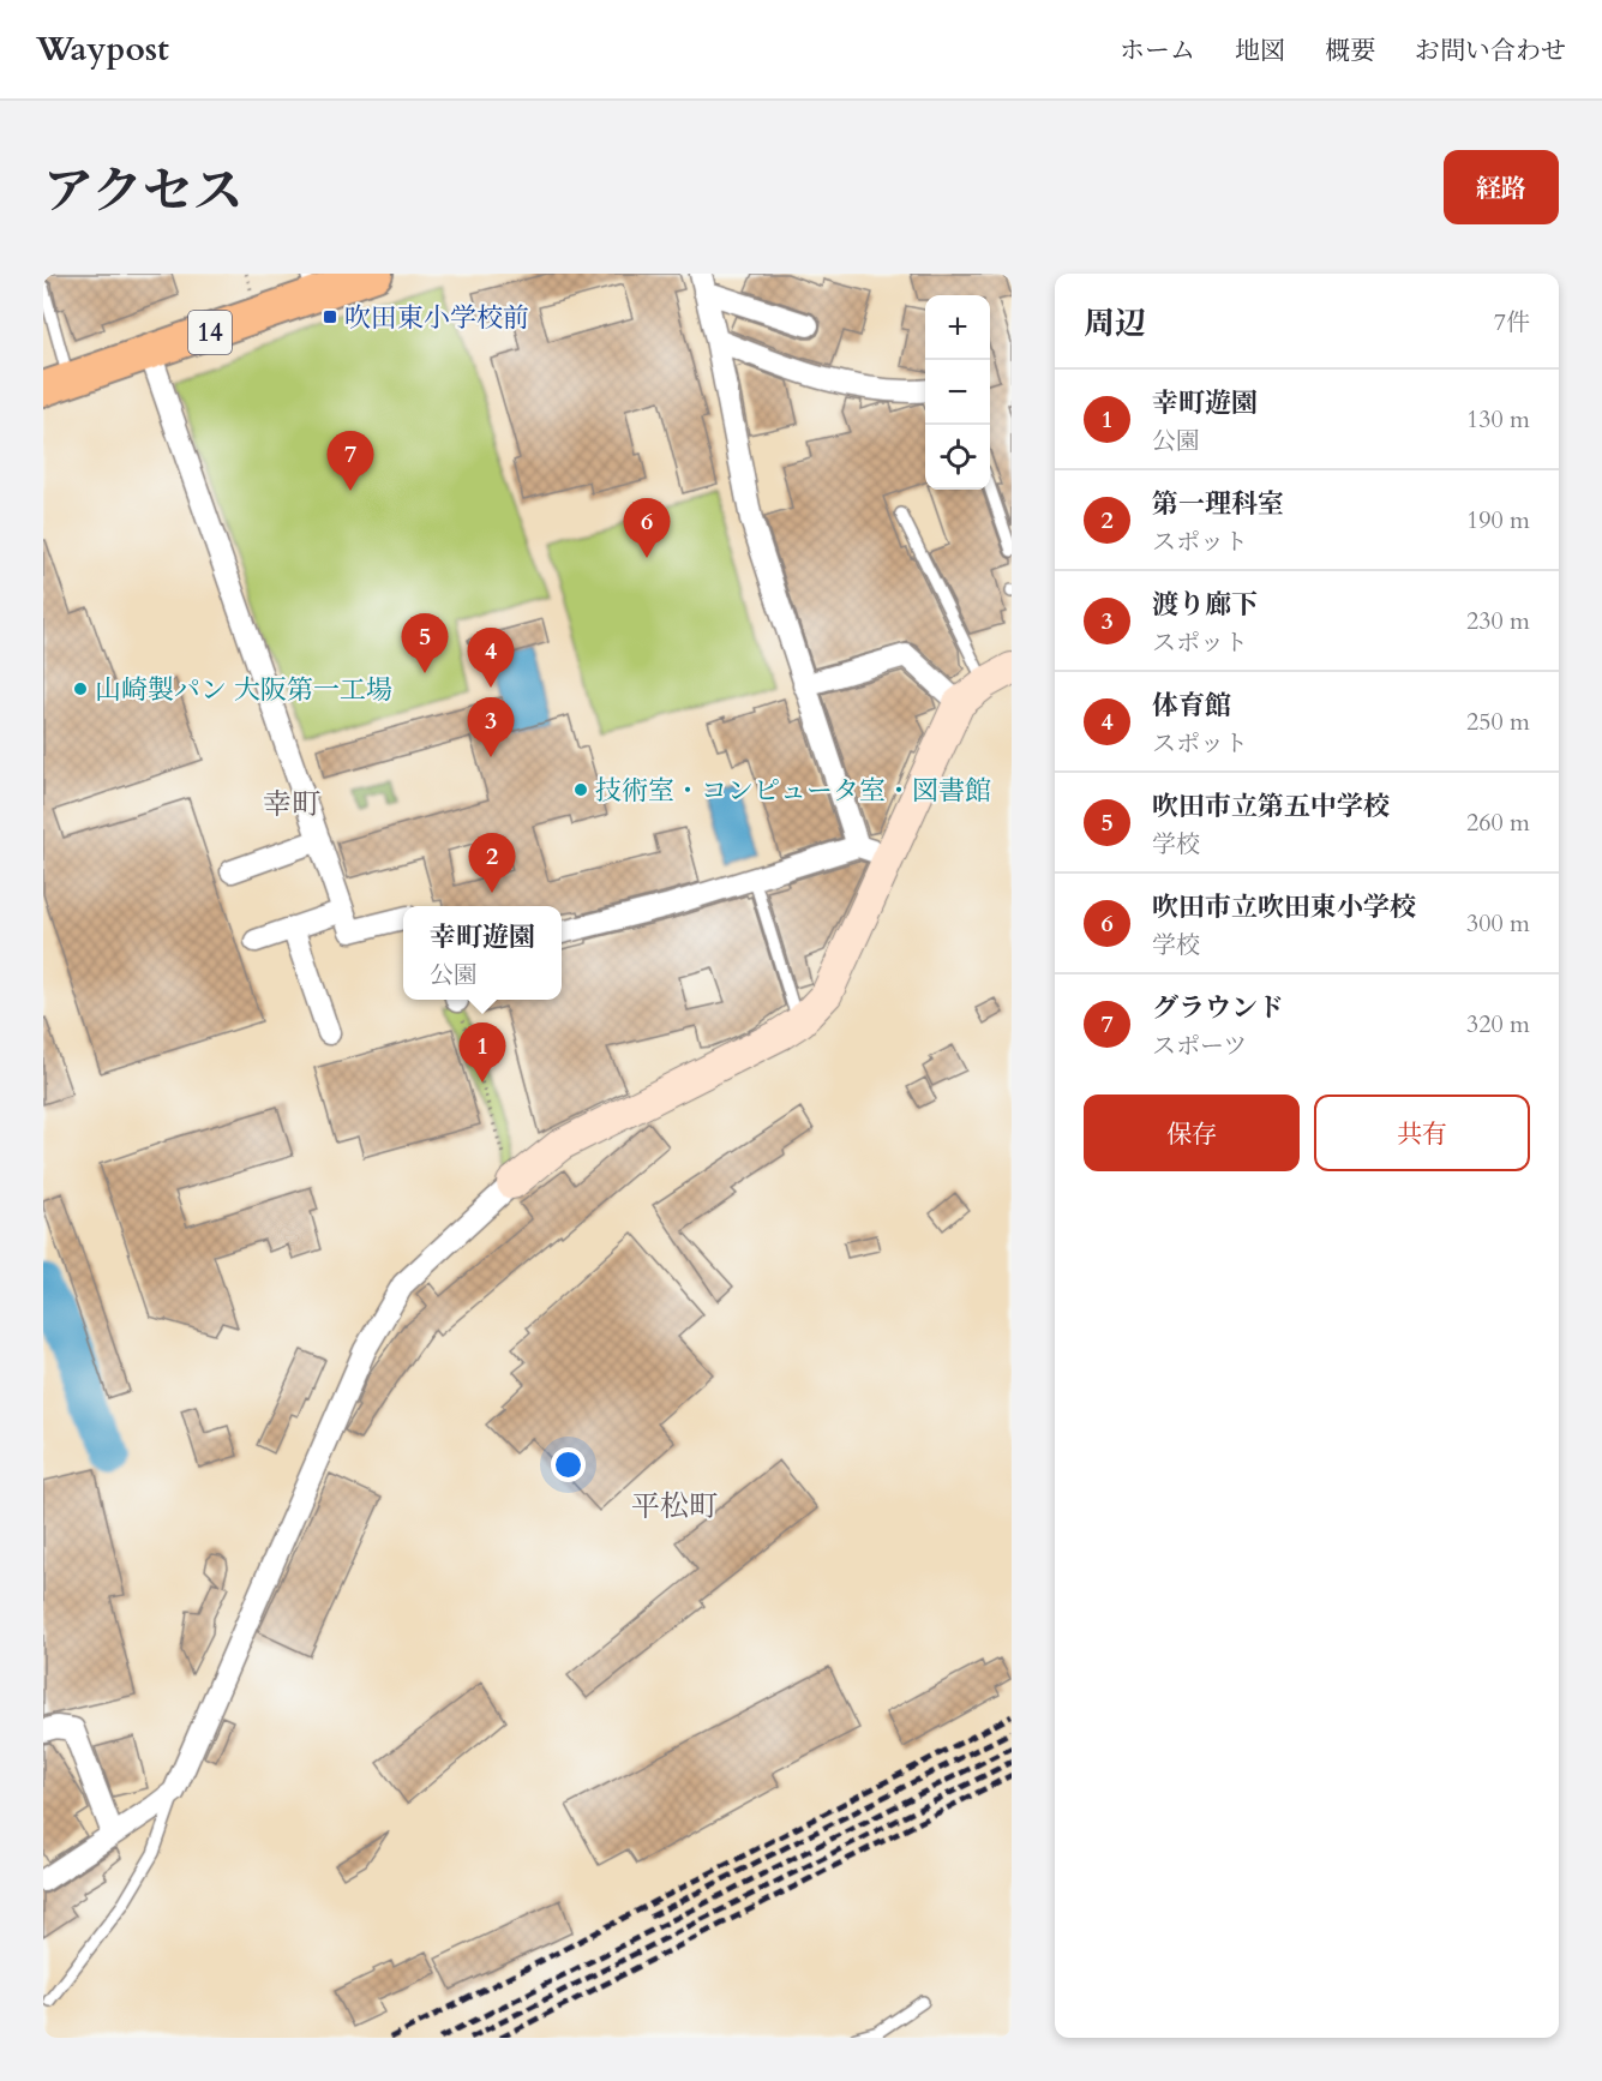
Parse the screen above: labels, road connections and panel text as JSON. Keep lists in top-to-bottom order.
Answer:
{
  "streets": {
    "main road": ["14"]
  },
  "districts": ["幸町", "平松町"],
  "places": {
    "transit": ["吹田東小学校前"],
    "other": ["山崎製パン 大阪第一工場", "技術室・コンピュータ室・図書館"]
  },
  "page": {
    "header": "Waypost",
    "nav": [
      "ホーム",
      "地図",
      "概要",
      "お問い合わせ"
    ],
    "title": "アクセス",
    "buttons": [
      "経路",
      ["保存", "共有"]
    ],
    "heading": ["周辺", "7件"],
    "map_buttons": ["+", "−"],
    "list": [
      {
        "mark": "1",
        "name": "幸町遊園",
        "note": "公園",
        "value": "130 m"
      },
      {
        "mark": "2",
        "name": "第一理科室",
        "note": "スポット",
        "value": "190 m"
      },
      {
        "mark": "3",
        "name": "渡り廊下",
        "note": "スポット",
        "value": "230 m"
      },
      {
        "mark": "4",
        "name": "体育館",
        "note": "スポット",
        "value": "250 m"
      },
      {
        "mark": "5",
        "name": "吹田市立第五中学校",
        "note": "学校",
        "value": "260 m"
      },
      {
        "mark": "6",
        "name": "吹田市立吹田東小学校",
        "note": "学校",
        "value": "300 m"
      },
      {
        "mark": "7",
        "name": "グラウンド",
        "note": "スポーツ",
        "value": "320 m"
      }
    ],
    "pins": [
      "7",
      "6",
      "5",
      "4",
      "3",
      "2",
      "1"
    ],
    "popup": ["幸町遊園", "公園"]
  }
}
